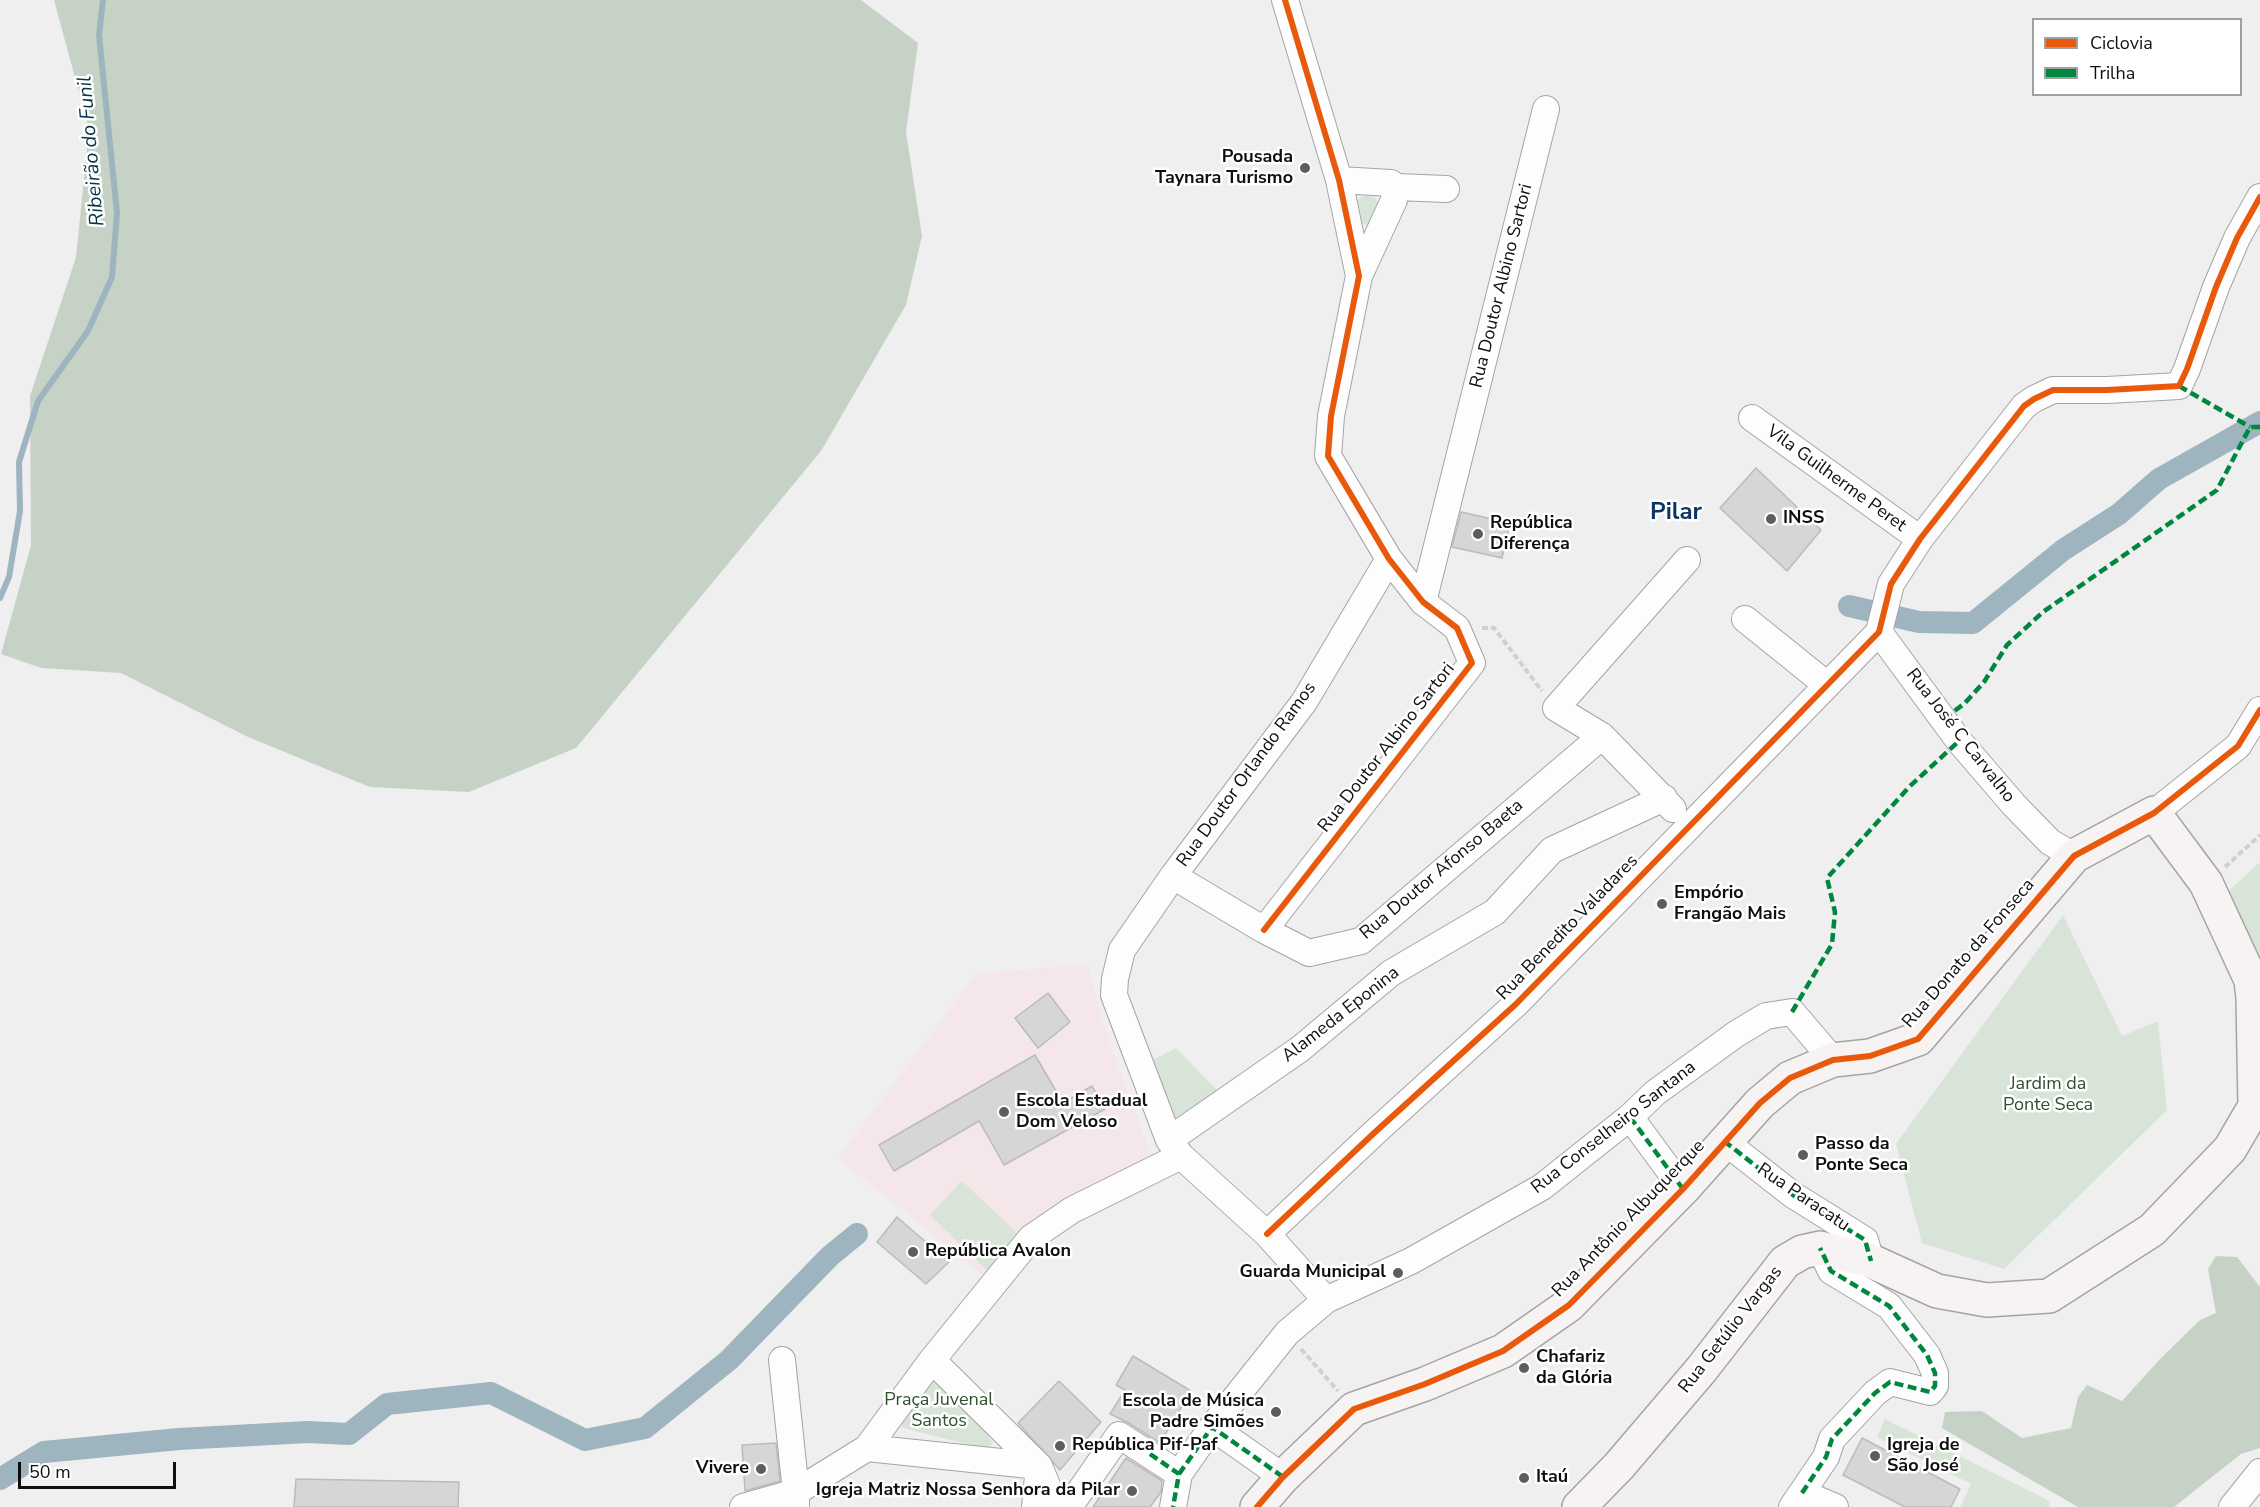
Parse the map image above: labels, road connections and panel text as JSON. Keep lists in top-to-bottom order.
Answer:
{
  "streets": {
    "street": [
      "Rua Doutor Albino Sartori",
      "Vila Guilherme Peret",
      "Rua José C Carvalho",
      "Rua Doutor Orlando Ramos",
      "Rua Doutor Afonso Baeta",
      "Rua Benedito Valadares",
      "Rua Donato da Fonseca",
      "Alameda Eponina",
      "Rua Conselheiro Santana",
      "Rua Paracatu",
      "Rua Antônio Albuquerque",
      "Rua Getúlio Vargas"
    ]
  },
  "crossings": [
    ["Rua Doutor Albino Sartori", "Rua Doutor Orlando Ramos"],
    ["Rua Doutor Albino Sartori", "Rua Doutor Afonso Baeta"],
    ["Rua José C Carvalho", "Rua Benedito Valadares"],
    ["Rua José C Carvalho", "Rua Donato da Fonseca"],
    ["Rua Doutor Orlando Ramos", "Rua Doutor Afonso Baeta"],
    ["Rua Doutor Orlando Ramos", "Alameda Eponina"],
    ["Rua Donato da Fonseca", "Rua Conselheiro Santana"],
    ["Rua Donato da Fonseca", "Rua Paracatu"],
    ["Rua Donato da Fonseca", "Rua Antônio Albuquerque"],
    ["Rua Paracatu", "Rua Antônio Albuquerque"]
  ],
  "districts": ["Pilar"],
  "water": ["Ribeirão do Funil"],
  "parks": ["Jardim da Ponte Seca", "Praça Juvenal Santos"],
  "places": [
    "Pousada Taynara Turismo",
    "INSS",
    "República Diferença",
    "Empório Frangão Mais",
    "Escola Estadual Dom Veloso",
    "Passo da Ponte Seca",
    "República Avalon",
    "Guarda Municipal",
    "Chafariz da Glória",
    "Escola de Música Padre Simões",
    "República Pif-Paf",
    "Igreja de São José",
    "Vivere",
    "Itaú",
    "Igreja Matriz Nossa Senhora da Pilar"
  ],
  "legend": ["Ciclovia", "Trilha"],
  "scale_bar": "50 m"
}
